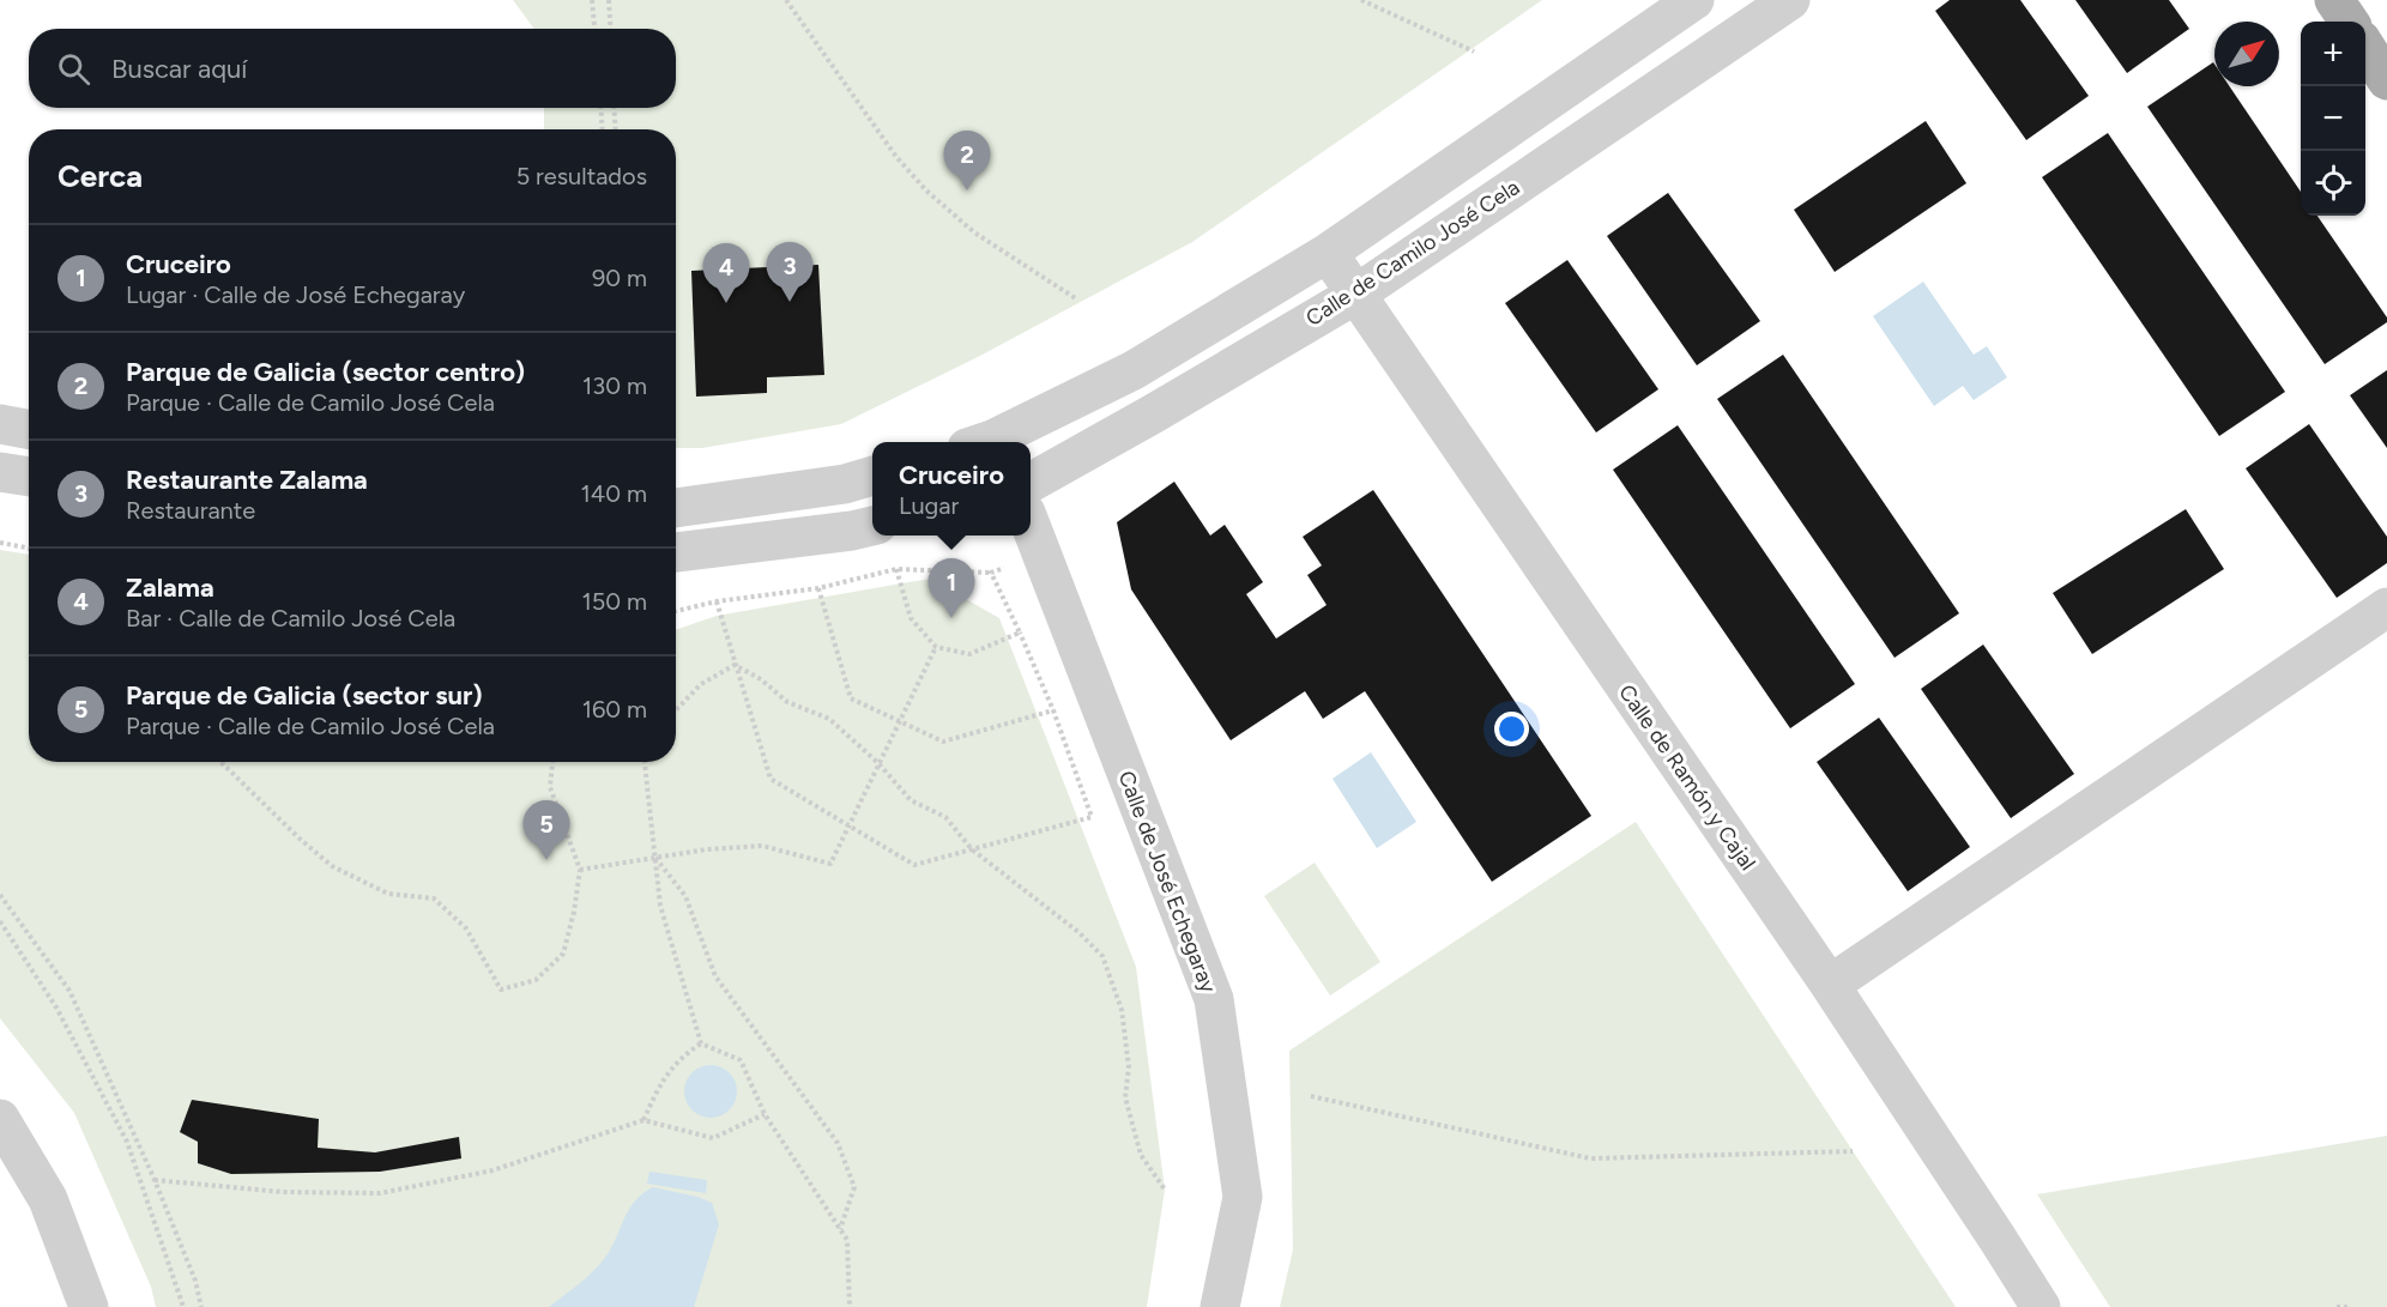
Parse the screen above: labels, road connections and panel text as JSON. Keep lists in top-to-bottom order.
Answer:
{
  "streets": {
    "street": ["Calle de Camilo José Cela", "Calle de Ramón y Cajal", "Calle de José Echegaray"]
  },
  "crossings": [
    ["Calle de Camilo José Cela", "Calle de Ramón y Cajal"]
  ],
  "north": "top right",
  "page": {
    "map_buttons": ["+", "−"],
    "search": "Buscar aquí",
    "heading": ["Cerca", "5 resultados"],
    "pins": [
      "2",
      "3",
      "4",
      "1",
      "5"
    ],
    "list": [
      {
        "mark": "1",
        "name": "Cruceiro",
        "note": "Lugar · Calle de José Echegaray",
        "value": "90 m"
      },
      {
        "mark": "2",
        "name": "Parque de Galicia (sector centro)",
        "note": "Parque · Calle de Camilo José Cela",
        "value": "130 m"
      },
      {
        "mark": "3",
        "name": "Restaurante Zalama",
        "note": "Restaurante",
        "value": "140 m"
      },
      {
        "mark": "4",
        "name": "Zalama",
        "note": "Bar · Calle de Camilo José Cela",
        "value": "150 m"
      },
      {
        "mark": "5",
        "name": "Parque de Galicia (sector sur)",
        "note": "Parque · Calle de Camilo José Cela",
        "value": "160 m"
      }
    ],
    "popup": ["Cruceiro", "Lugar"]
  }
}
